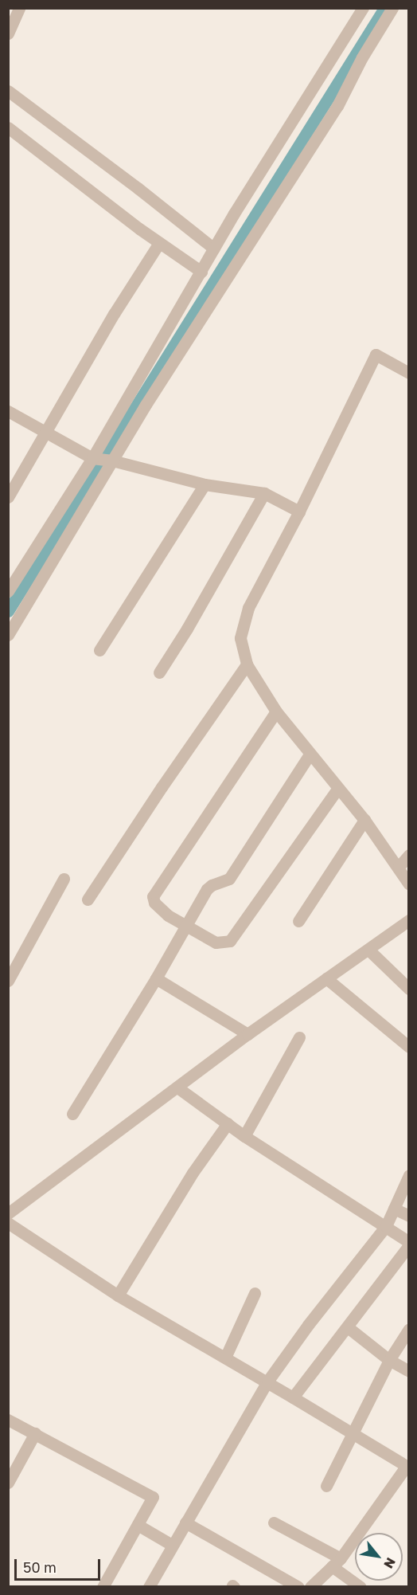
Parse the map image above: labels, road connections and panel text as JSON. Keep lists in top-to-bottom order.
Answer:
{
  "scale_bar": "50 m",
  "north": "bottom right"
}
